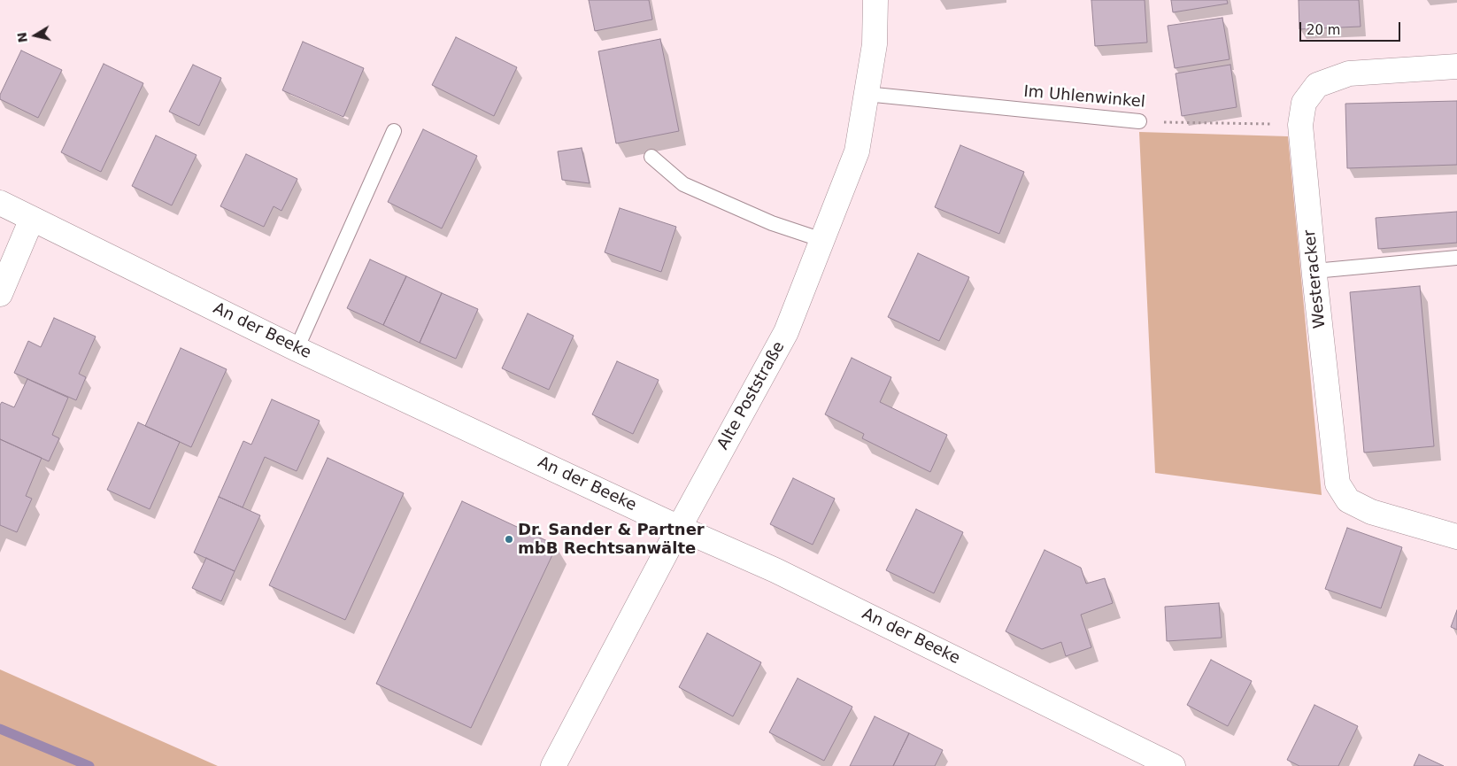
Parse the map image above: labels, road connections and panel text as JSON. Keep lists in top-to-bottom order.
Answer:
{
  "streets": {
    "street": ["Westeracker", "An der Beeke", "Alte Poststraße"],
    "lane": ["Im Uhlenwinkel"]
  },
  "crossings": [
    ["Im Uhlenwinkel", "Westeracker"],
    ["Im Uhlenwinkel", "Alte Poststraße"],
    ["An der Beeke", "Alte Poststraße"]
  ],
  "places": ["Dr. Sander & Partner mbB Rechtsanwälte"],
  "scale_bar": "20 m",
  "north": "left"
}
